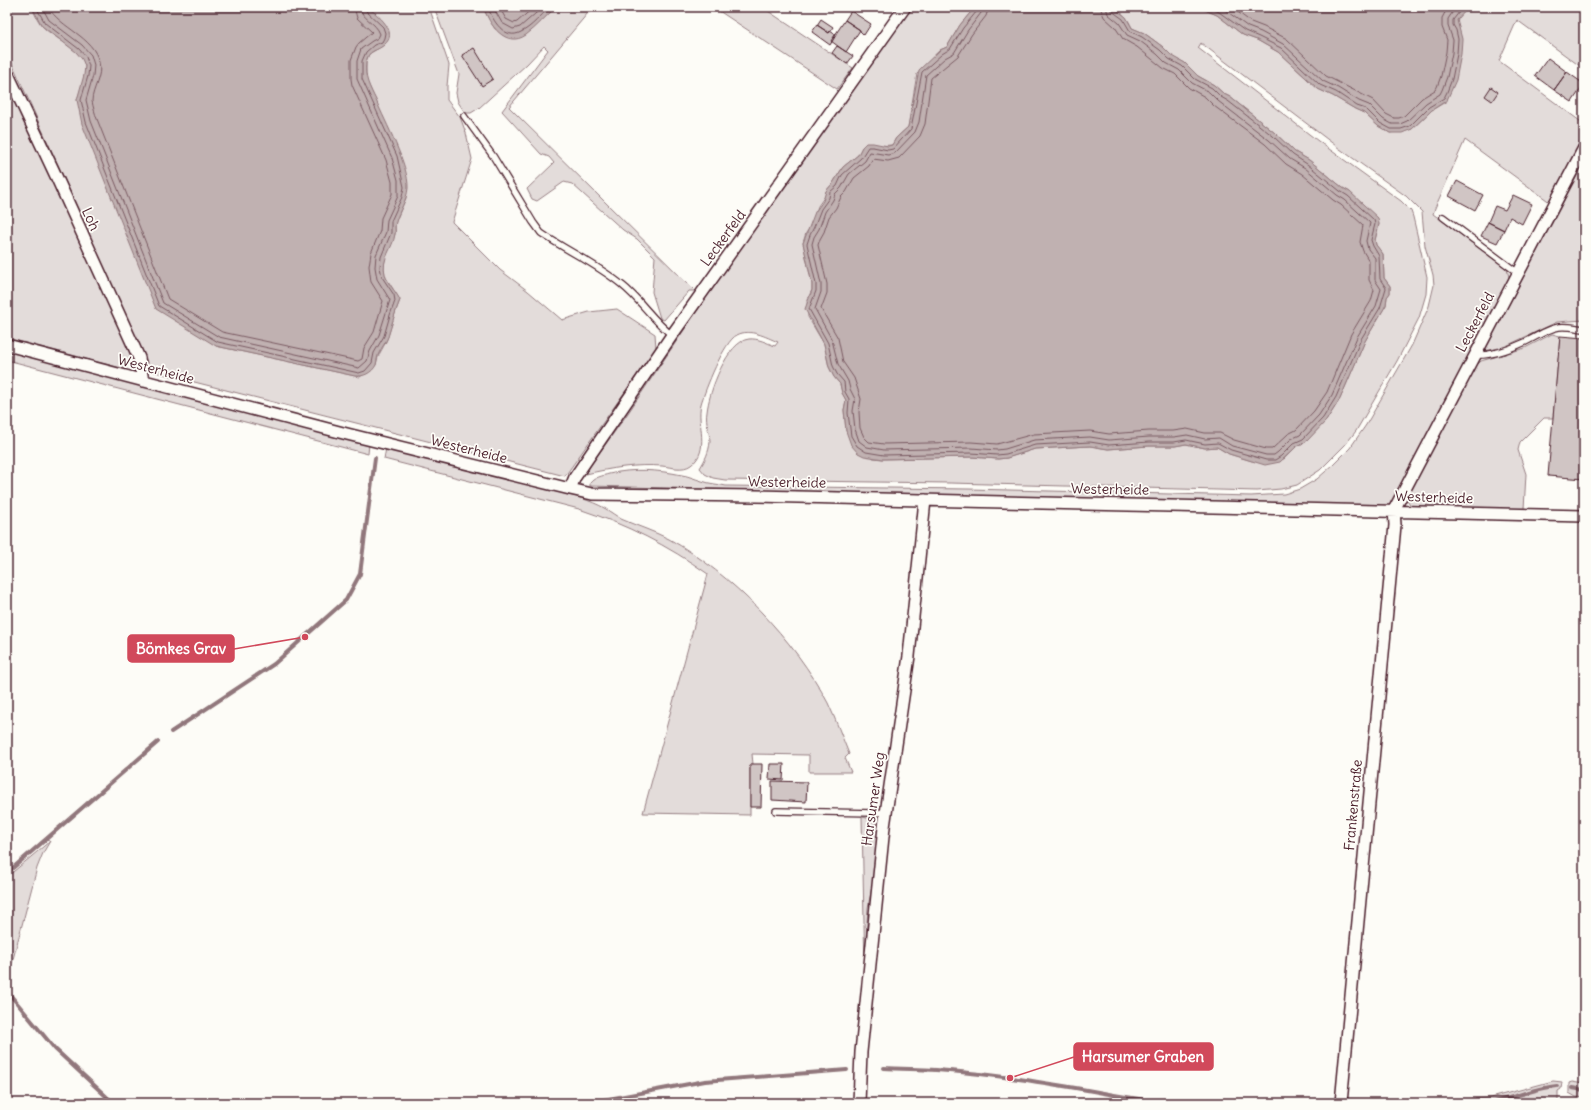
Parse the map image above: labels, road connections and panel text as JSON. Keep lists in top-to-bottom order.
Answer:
{
  "streets": {
    "street": [
      "Loh",
      "Leckerfeld",
      "Westerheide",
      "Harsumer Weg",
      "Frankenstraße"
    ]
  },
  "crossings": [
    ["Loh", "Westerheide"],
    ["Leckerfeld", "Westerheide"],
    ["Leckerfeld", "Frankenstraße"],
    ["Westerheide", "Harsumer Weg"],
    ["Westerheide", "Frankenstraße"]
  ],
  "places": ["Bömkes Grav", "Harsumer Graben"]
}
